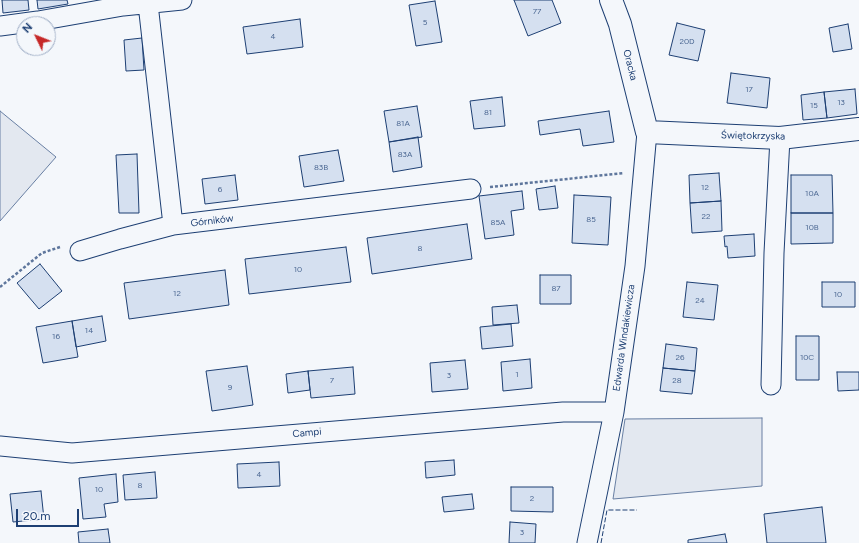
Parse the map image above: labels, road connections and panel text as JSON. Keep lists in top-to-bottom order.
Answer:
{
  "streets": {
    "street": [
      "Oracka",
      "Świętokrzyska",
      "Górników",
      "Edwarda Windakiewicza",
      "Campi"
    ]
  },
  "crossings": [
    ["Oracka", "Świętokrzyska"],
    ["Oracka", "Edwarda Windakiewicza"],
    ["Świętokrzyska", "Edwarda Windakiewicza"],
    ["Edwarda Windakiewicza", "Campi"]
  ],
  "house_numbers": [
    "77",
    "5",
    "4",
    "20D",
    "17",
    "13",
    "15",
    "81",
    "81A",
    "83A",
    "83B",
    "12",
    "6",
    "10A",
    "22",
    "85",
    "85A",
    "10B",
    "8",
    "10",
    "87",
    "12",
    "10",
    "24",
    "14",
    "16",
    "26",
    "10C",
    "1",
    "3",
    "7",
    "28",
    "9",
    "4",
    "8",
    "10",
    "2",
    "3"
  ],
  "scale_bar": "20 m",
  "north": "top left"
}
